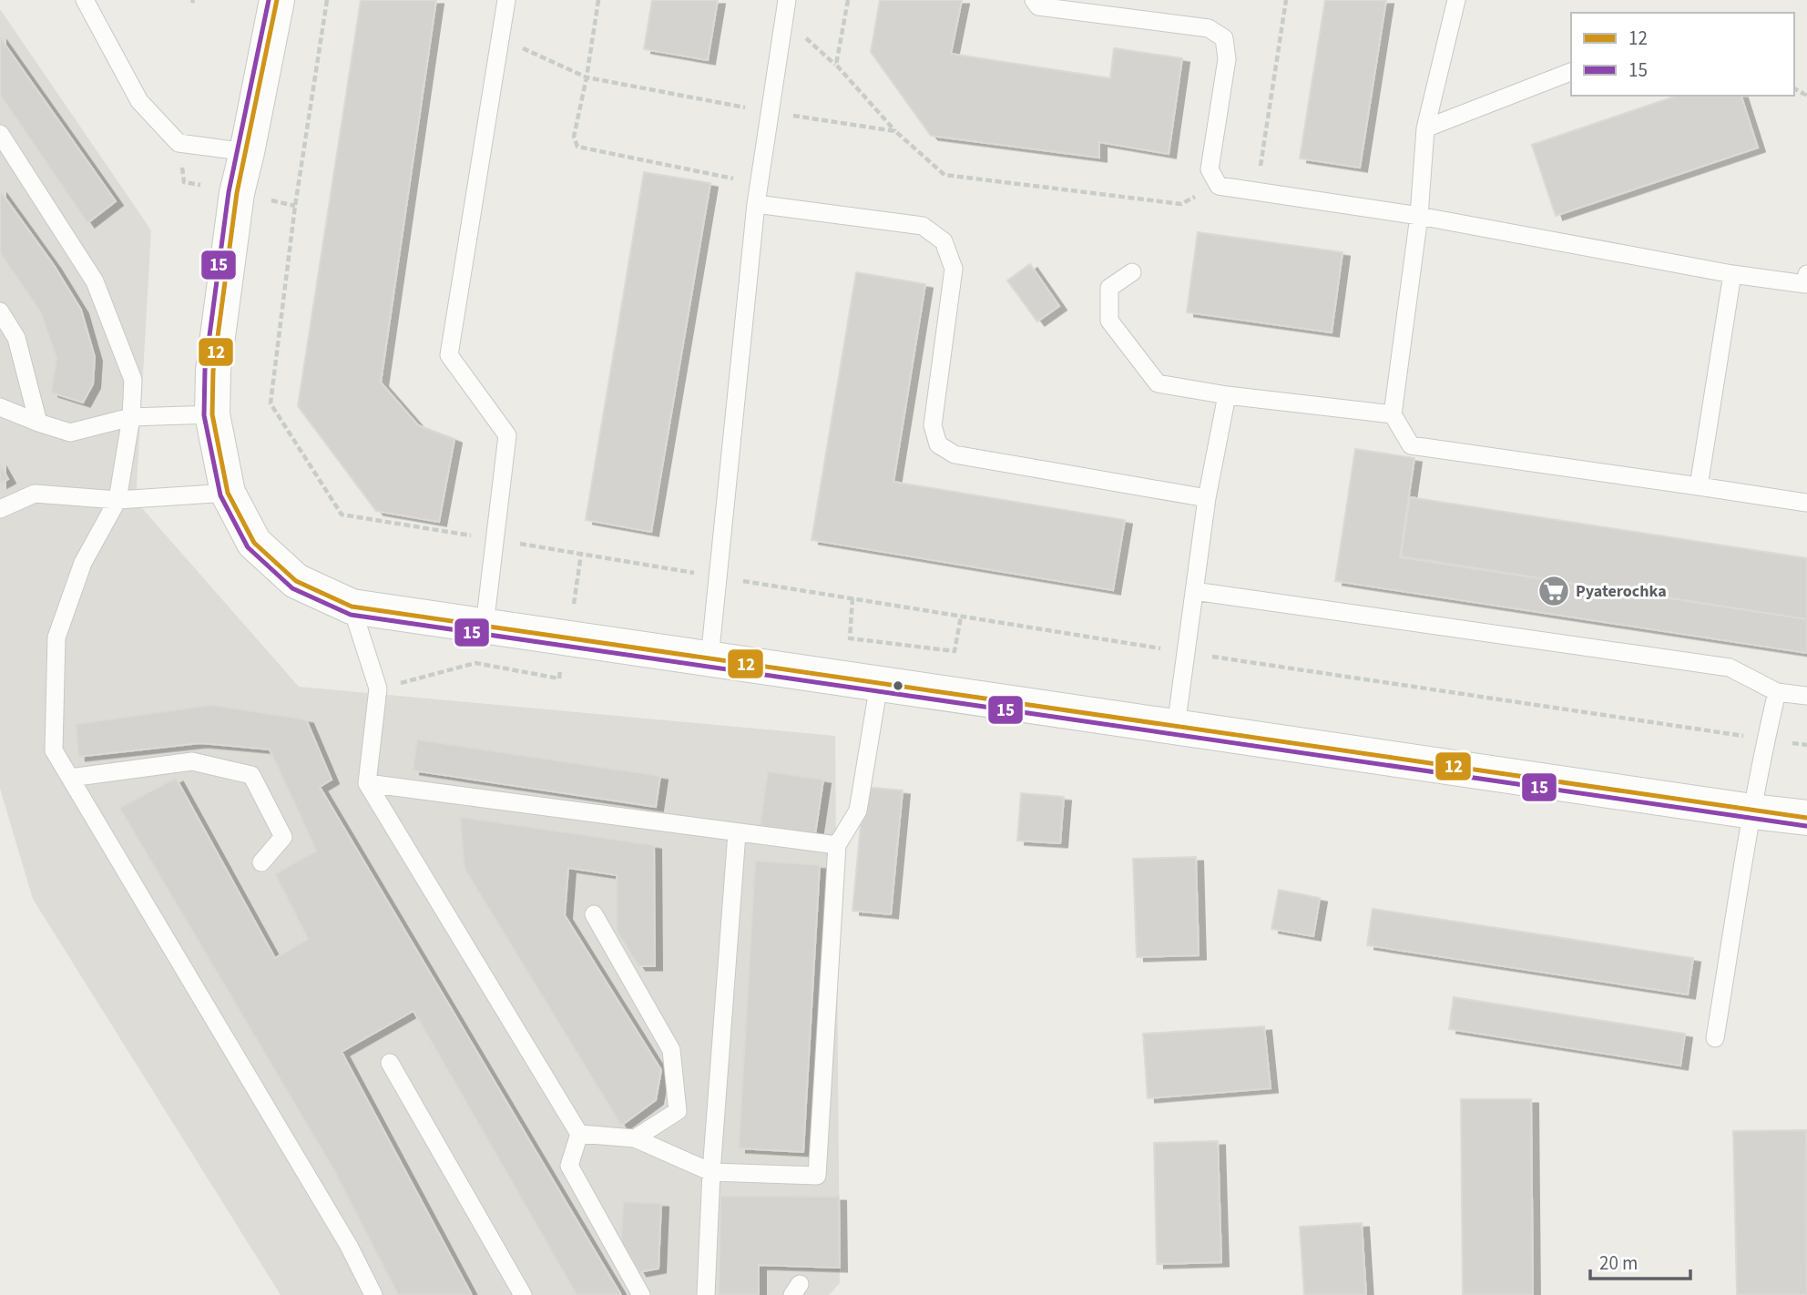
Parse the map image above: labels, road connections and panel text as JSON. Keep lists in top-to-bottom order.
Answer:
{
  "places": {
    "supermarket": ["Pyaterochka"]
  },
  "lines": ["transit line 12", "transit line 15"],
  "legend": ["12", "15"],
  "scale_bar": "20 m"
}
